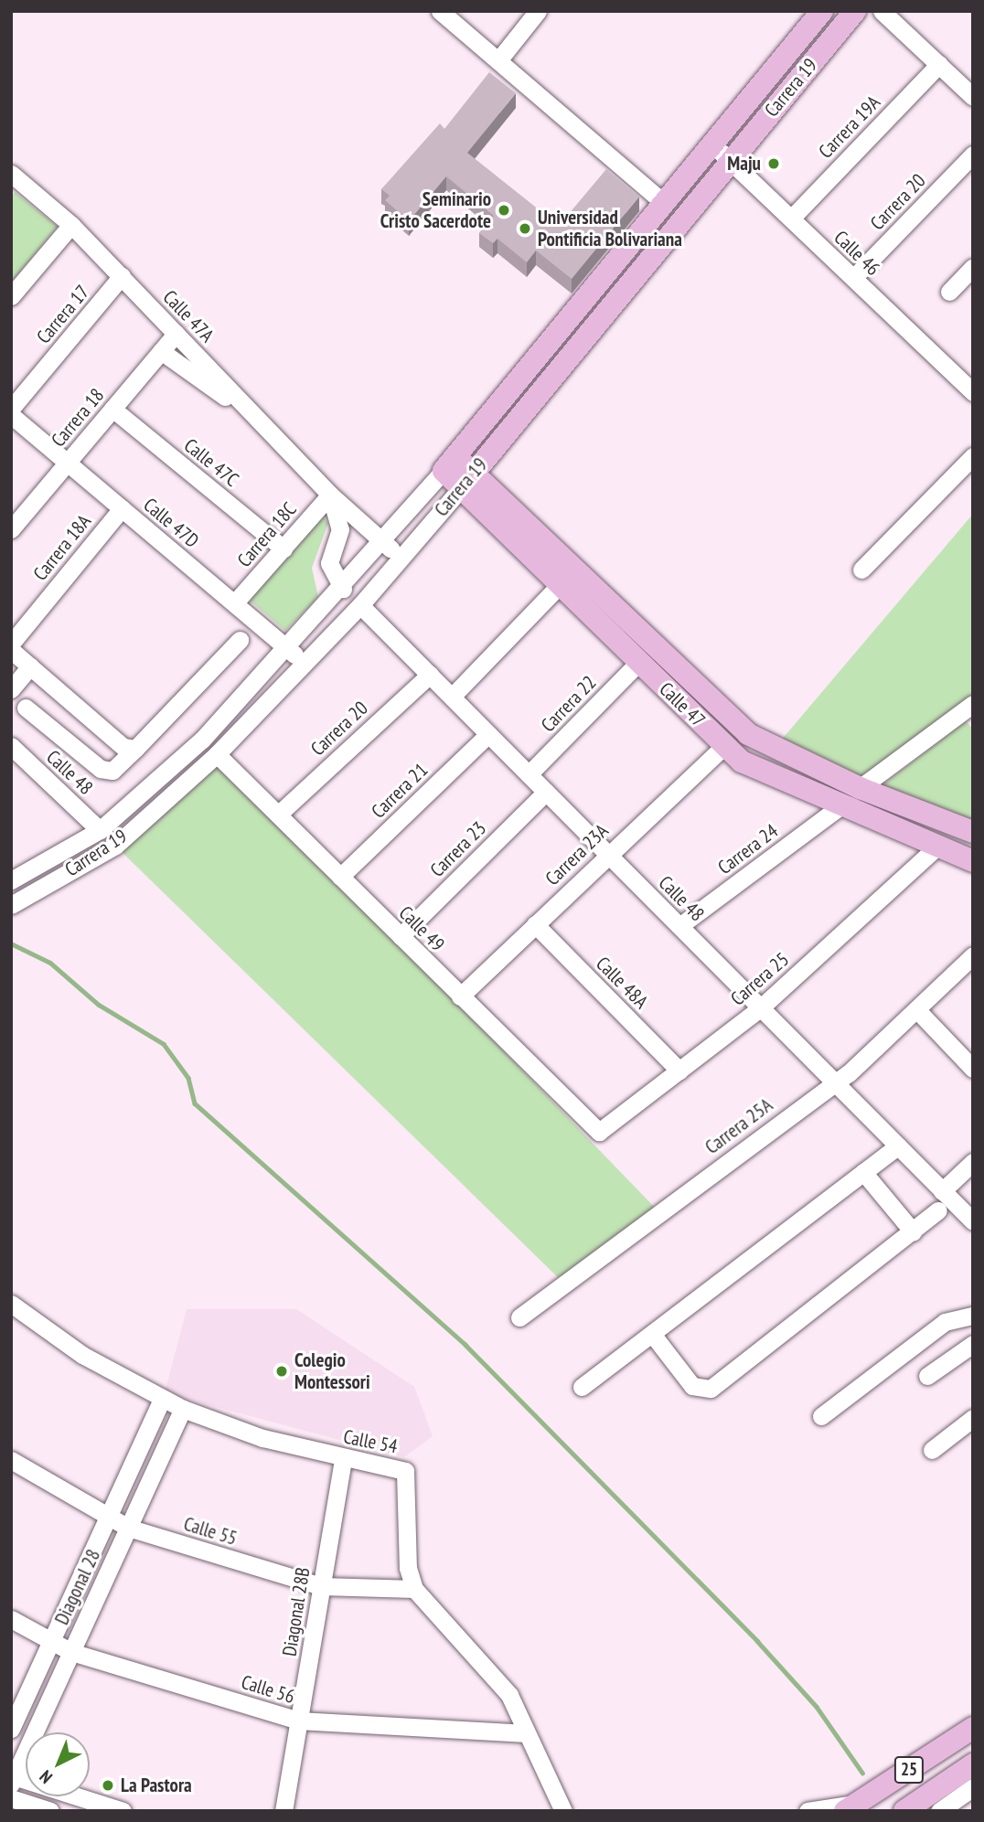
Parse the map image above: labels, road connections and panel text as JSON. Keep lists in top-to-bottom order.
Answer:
{
  "streets": {
    "main road": ["Carrera 19", "Calle 47", "25"],
    "street": [
      "Carrera 19A",
      "Carrera 20",
      "Calle 46",
      "Carrera 17",
      "Calle 47A",
      "Carrera 18",
      "Calle 47C",
      "Calle 47D",
      "Carrera 18C",
      "Carrera 18A",
      "Carrera 22",
      "Calle 48",
      "Carrera 21",
      "Carrera 23",
      "Carrera 24",
      "Carrera 23A",
      "Calle 49",
      "Carrera 25",
      "Calle 48A",
      "Carrera 25A",
      "Calle 54",
      "Calle 55",
      "Diagonal 28",
      "Diagonal 28B",
      "Calle 56"
    ]
  },
  "crossings": [
    ["Carrera 19", "Calle 46"],
    ["Carrera 19", "Calle 47A"],
    ["Carrera 19", "Calle 47D"],
    ["Carrera 19", "Calle 47"],
    ["Carrera 19", "Calle 48"],
    ["Carrera 19", "Calle 49"],
    ["Carrera 19A", "Calle 46"],
    ["Carrera 20", "Calle 46"],
    ["Carrera 20", "Calle 48"],
    ["Carrera 20", "Calle 49"],
    ["Carrera 17", "Calle 47A"],
    ["Calle 47A", "Carrera 18"],
    ["Calle 47A", "Carrera 18C"],
    ["Carrera 18", "Calle 47C"],
    ["Carrera 18", "Calle 47D"],
    ["Calle 47C", "Carrera 18C"],
    ["Calle 47D", "Carrera 18C"],
    ["Calle 47D", "Carrera 18A"],
    ["Carrera 22", "Calle 47"],
    ["Carrera 22", "Calle 48"],
    ["Calle 47", "Carrera 24"],
    ["Calle 47", "Carrera 23A"],
    ["Calle 47", "Carrera 25"],
    ["Calle 48", "Carrera 21"],
    ["Calle 48", "Carrera 23"],
    ["Calle 48", "Carrera 24"],
    ["Calle 48", "Carrera 23A"],
    ["Calle 48", "Carrera 25"],
    ["Calle 48", "Carrera 25A"],
    ["Carrera 21", "Calle 49"],
    ["Carrera 23", "Calle 49"],
    ["Carrera 23A", "Calle 49"],
    ["Carrera 23A", "Calle 48A"],
    ["Calle 49", "Carrera 25"],
    ["Carrera 25", "Calle 48A"],
    ["Calle 54", "Calle 55"],
    ["Calle 54", "Diagonal 28"],
    ["Calle 54", "Diagonal 28B"],
    ["Calle 55", "Diagonal 28"],
    ["Calle 55", "Diagonal 28B"],
    ["Diagonal 28", "Calle 56"],
    ["Diagonal 28B", "Calle 56"]
  ],
  "places": [
    "Maju",
    "Seminario Cristo Sacerdote",
    "Universidad Pontificia Bolivariana",
    "Colegio Montessori",
    "La Pastora"
  ],
  "north": "bottom left"
}
